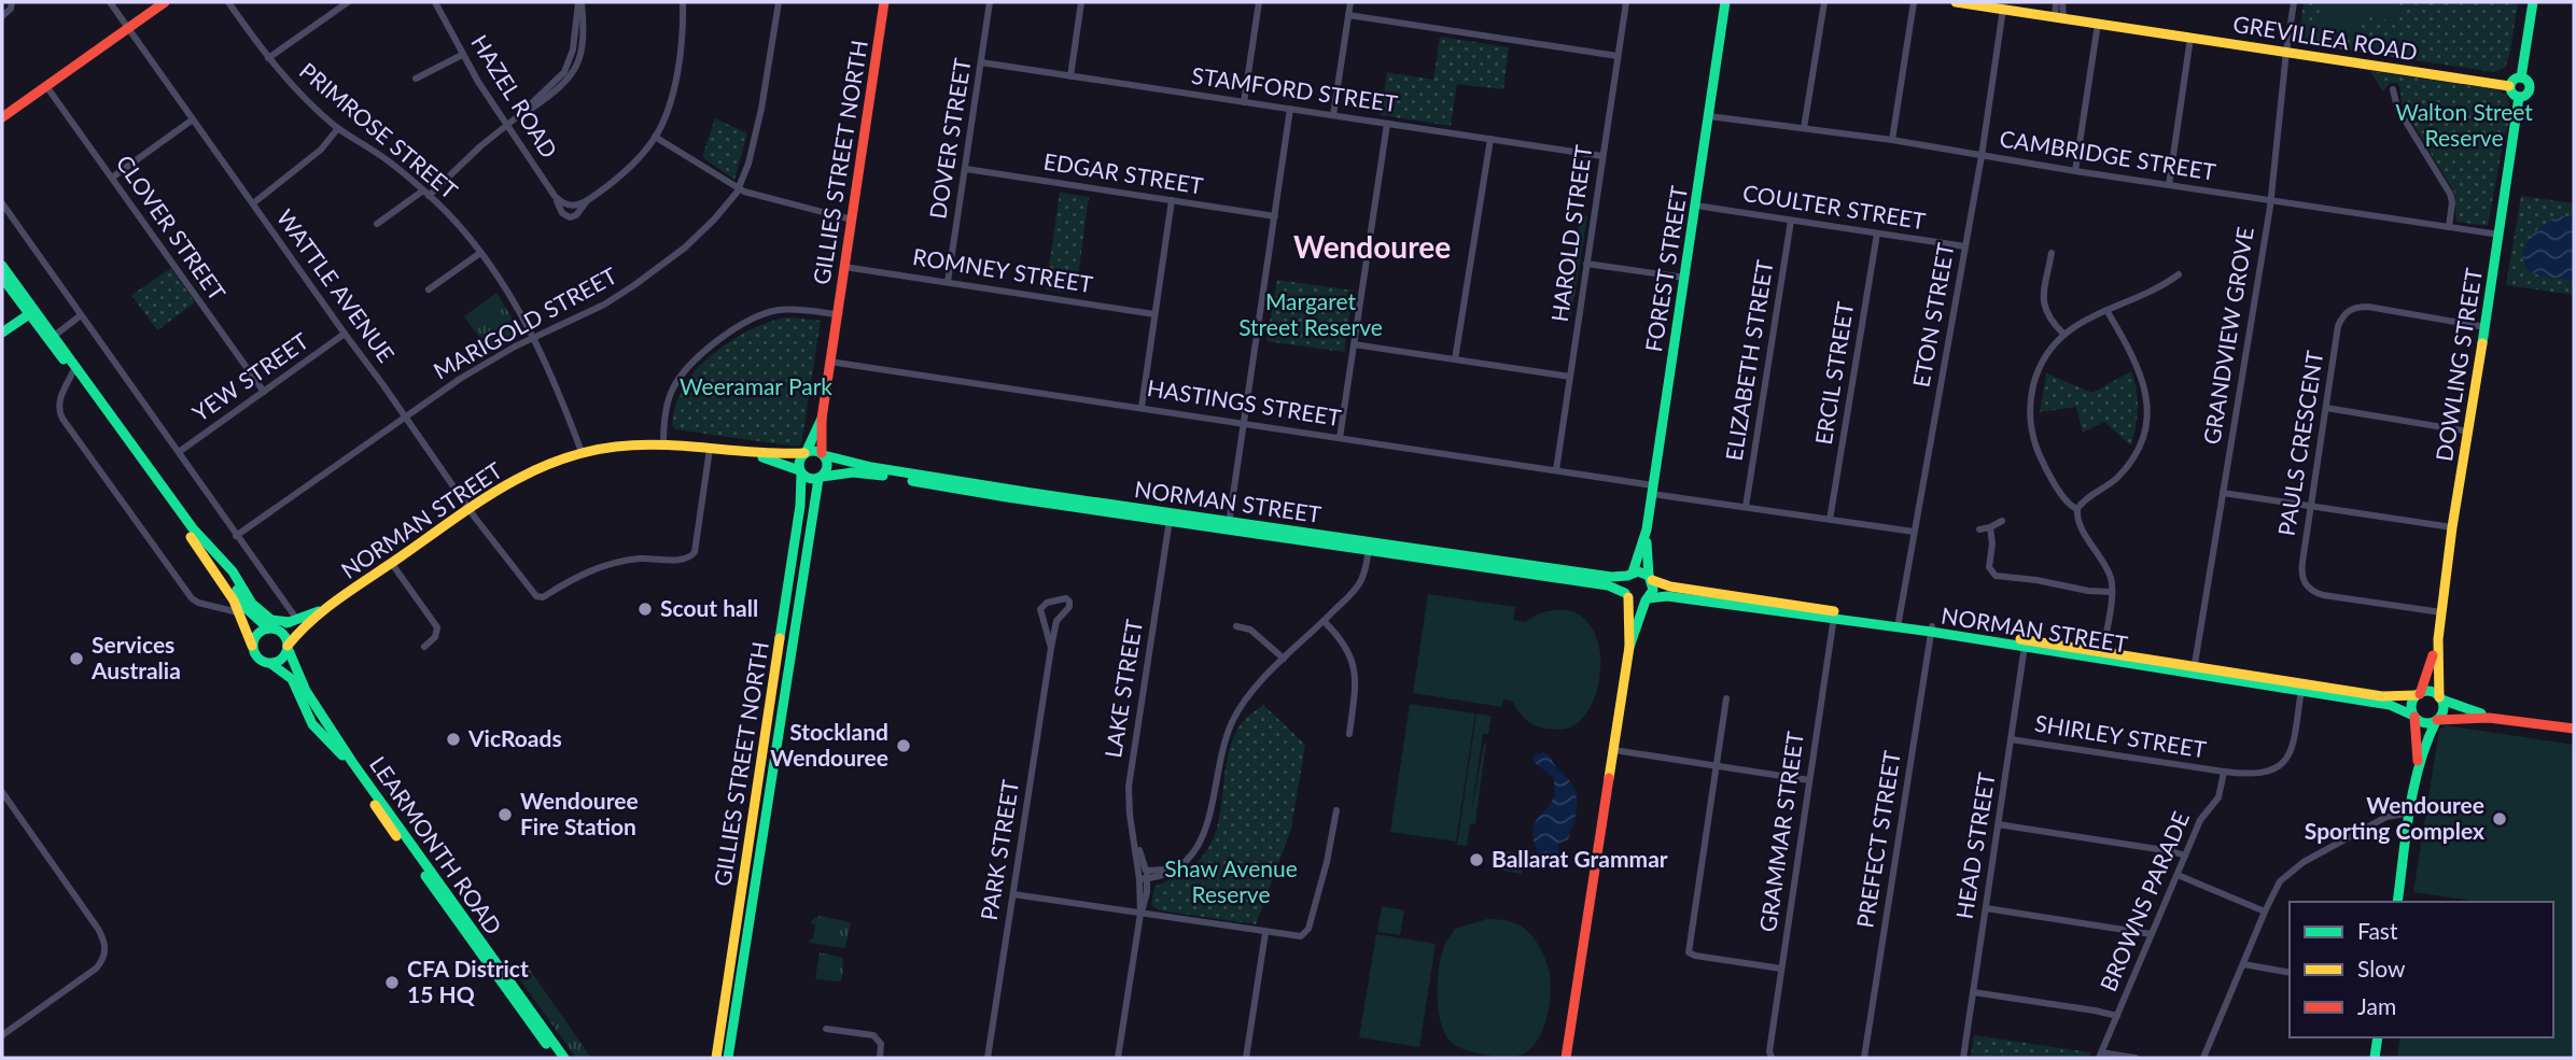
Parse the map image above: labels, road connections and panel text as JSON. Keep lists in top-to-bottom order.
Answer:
{
  "streets": {
    "main road": [
      "GREVILLEA ROAD",
      "GILLIES STREET NORTH",
      "FOREST STREET",
      "DOWLING STREET",
      "NORMAN STREET",
      "LEARMONTH ROAD"
    ],
    "street": [
      "STAMFORD STREET",
      "HAZEL ROAD",
      "PRIMROSE STREET",
      "DOVER STREET",
      "CAMBRIDGE STREET",
      "EDGAR STREET",
      "COULTER STREET",
      "CLOVER STREET",
      "HAROLD STREET",
      "ROMNEY STREET",
      "WATTLE AVENUE",
      "ETON STREET",
      "MARIGOLD STREET",
      "GRANDVIEW GROVE",
      "ELIZABETH STREET",
      "ERCIL STREET",
      "YEW STREET",
      "HASTINGS STREET",
      "PAULS CRESCENT",
      "LAKE STREET",
      "SHIRLEY STREET",
      "GRAMMAR STREET",
      "PREFECT STREET",
      "HEAD STREET",
      "PARK STREET",
      "BROWNS PARADE"
    ]
  },
  "crossings": [
    ["GREVILLEA ROAD", "ETON STREET"],
    ["GREVILLEA ROAD", "GRANDVIEW GROVE"],
    ["GREVILLEA ROAD", "DOWLING STREET"],
    ["STAMFORD STREET", "DOVER STREET"],
    ["STAMFORD STREET", "HAROLD STREET"],
    ["PRIMROSE STREET", "MARIGOLD STREET"],
    ["PRIMROSE STREET", "NORMAN STREET"],
    ["DOVER STREET", "EDGAR STREET"],
    ["DOVER STREET", "ROMNEY STREET"],
    ["CAMBRIDGE STREET", "FOREST STREET"],
    ["CAMBRIDGE STREET", "ETON STREET"],
    ["CAMBRIDGE STREET", "GRANDVIEW GROVE"],
    ["CAMBRIDGE STREET", "DOWLING STREET"],
    ["GILLIES STREET NORTH", "ROMNEY STREET"],
    ["GILLIES STREET NORTH", "HASTINGS STREET"],
    ["GILLIES STREET NORTH", "NORMAN STREET"],
    ["COULTER STREET", "FOREST STREET"],
    ["COULTER STREET", "ETON STREET"],
    ["COULTER STREET", "ELIZABETH STREET"],
    ["COULTER STREET", "ERCIL STREET"],
    ["CLOVER STREET", "YEW STREET"],
    ["HAROLD STREET", "HASTINGS STREET"],
    ["FOREST STREET", "HASTINGS STREET"],
    ["FOREST STREET", "NORMAN STREET"],
    ["WATTLE AVENUE", "MARIGOLD STREET"],
    ["WATTLE AVENUE", "YEW STREET"],
    ["WATTLE AVENUE", "NORMAN STREET"],
    ["ETON STREET", "HASTINGS STREET"],
    ["ETON STREET", "NORMAN STREET"],
    ["GRANDVIEW GROVE", "NORMAN STREET"],
    ["ELIZABETH STREET", "HASTINGS STREET"],
    ["DOWLING STREET", "PAULS CRESCENT"],
    ["DOWLING STREET", "NORMAN STREET"],
    ["ERCIL STREET", "HASTINGS STREET"],
    ["NORMAN STREET", "LAKE STREET"],
    ["NORMAN STREET", "GRAMMAR STREET"],
    ["NORMAN STREET", "PREFECT STREET"],
    ["NORMAN STREET", "LEARMONTH ROAD"],
    ["NORMAN STREET", "HEAD STREET"],
    ["SHIRLEY STREET", "HEAD STREET"],
    ["SHIRLEY STREET", "BROWNS PARADE"]
  ],
  "districts": ["Wendouree"],
  "parks": [
    "Walton Street Reserve",
    "Margaret Street Reserve",
    "Weeramar Park",
    "Shaw Avenue Reserve"
  ],
  "places": [
    "Scout hall",
    "Services Australia",
    "VicRoads",
    "Stockland Wendouree",
    "Wendouree Fire Station",
    "Wendouree Sporting Complex",
    "Ballarat Grammar",
    "CFA District 15 HQ"
  ],
  "legend": ["Fast", "Slow", "Jam"]
}
